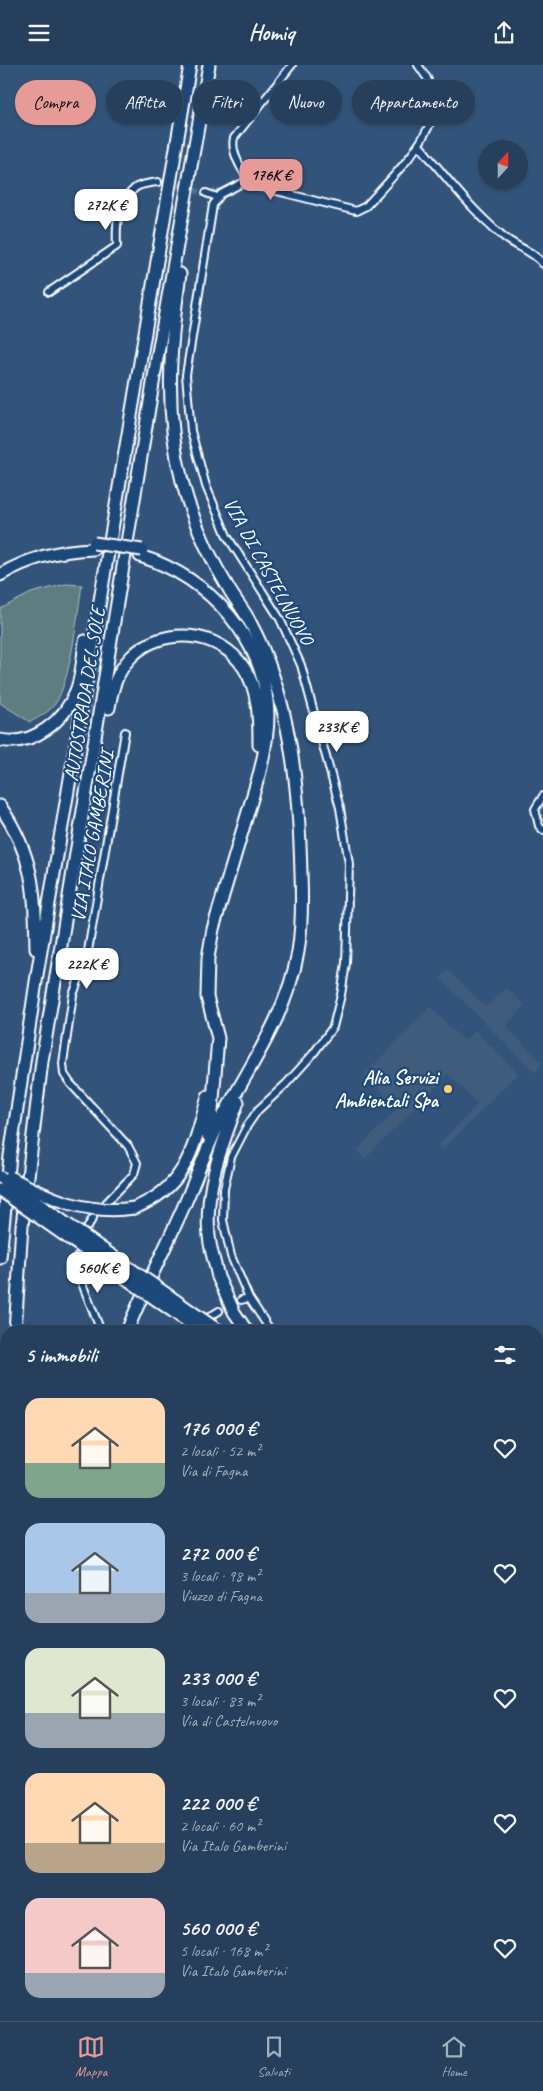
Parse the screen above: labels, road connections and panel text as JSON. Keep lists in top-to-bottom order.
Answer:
{
  "streets": {
    "highway": ["AUTOSTRADA DEL SOLE"],
    "street": ["VIA DI CASTELNUOVO", "VIA ITALO GAMBERINI"]
  },
  "places": ["Alia Servizi Ambientali Spa"],
  "north": "top",
  "page": {
    "header": "Homiq",
    "chip": [
      "Compra",
      "Affitta",
      "Filtri",
      "Nuovo",
      "Appartamento"
    ],
    "price": [
      "176K €",
      "272K €",
      "233K €",
      "222K €",
      "560K €"
    ],
    "heading": "5 immobili",
    "list": [
      {
        "name": "176 000 €",
        "note": "2 locali · 52 m² · Via di Fagna"
      },
      {
        "name": "272 000 €",
        "note": "3 locali · 98 m² · Viuzzo di Fagna"
      },
      {
        "name": "233 000 €",
        "note": "3 locali · 83 m² · Via di Castelnuovo"
      },
      {
        "name": "222 000 €",
        "note": "2 locali · 60 m² · Via Italo Gamberini"
      },
      {
        "name": "560 000 €",
        "note": "5 locali · 168 m² · Via Italo Gamberini"
      }
    ],
    "tabs": ["Mappa", "Salvati", "Home"]
  }
}
